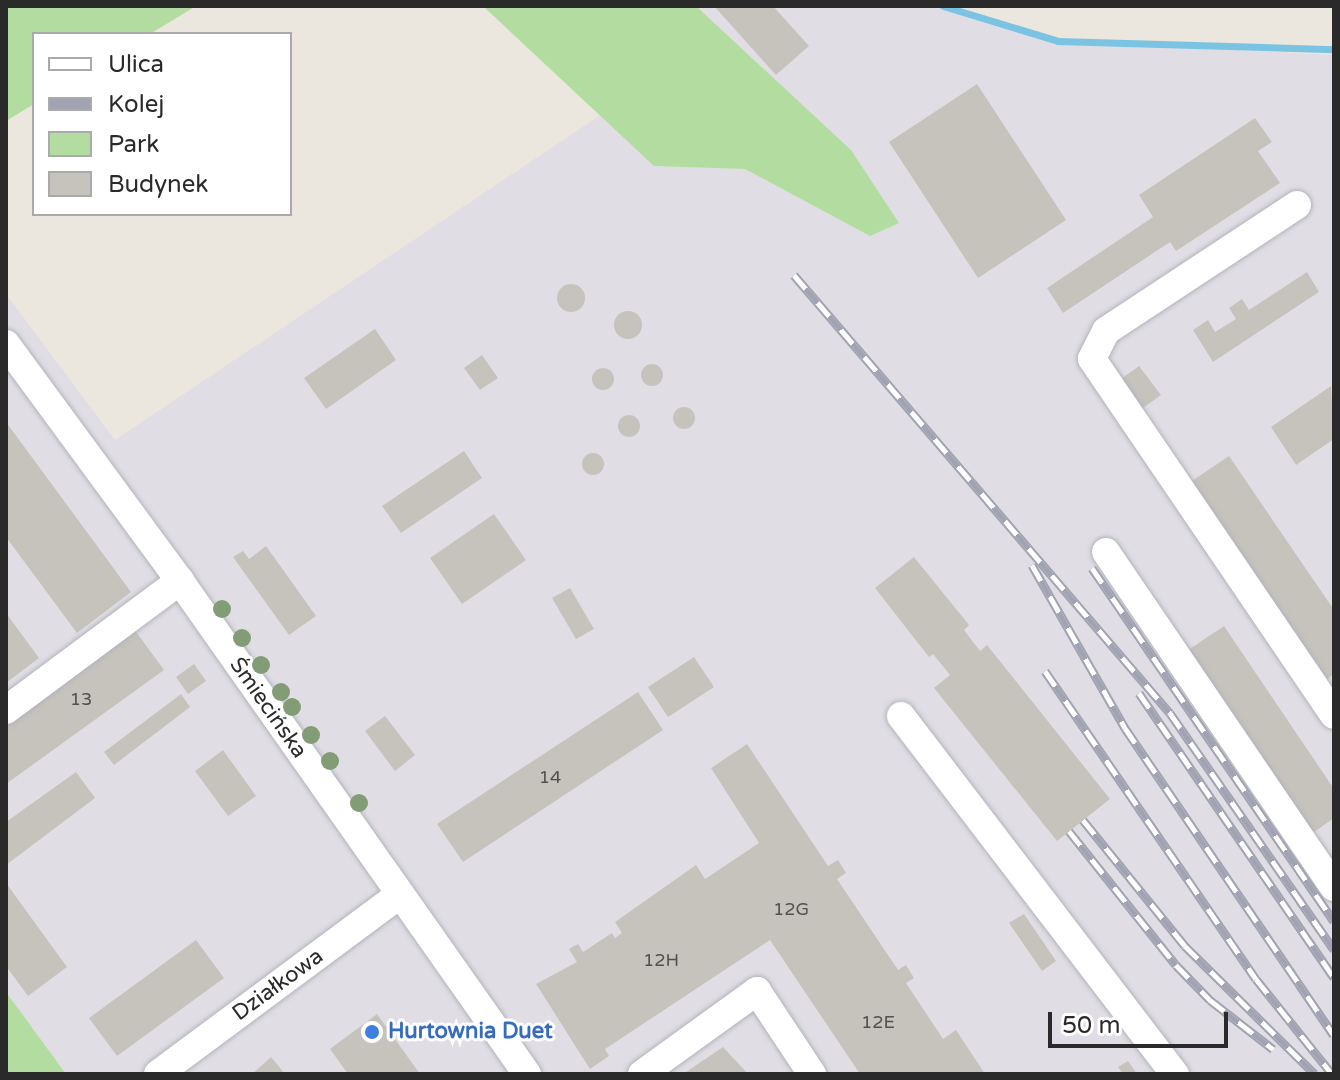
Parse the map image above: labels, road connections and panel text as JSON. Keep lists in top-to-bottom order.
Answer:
{
  "streets": {
    "street": ["Śmiecińska", "Działkowa"]
  },
  "crossings": [
    ["Śmiecińska", "Działkowa"]
  ],
  "places": ["Hurtownia Duet"],
  "house_numbers": [
    "13",
    "14",
    "12G",
    "12H",
    "12E"
  ],
  "legend": [
    "Ulica",
    "Kolej",
    "Park",
    "Budynek"
  ],
  "scale_bar": "50 m"
}
